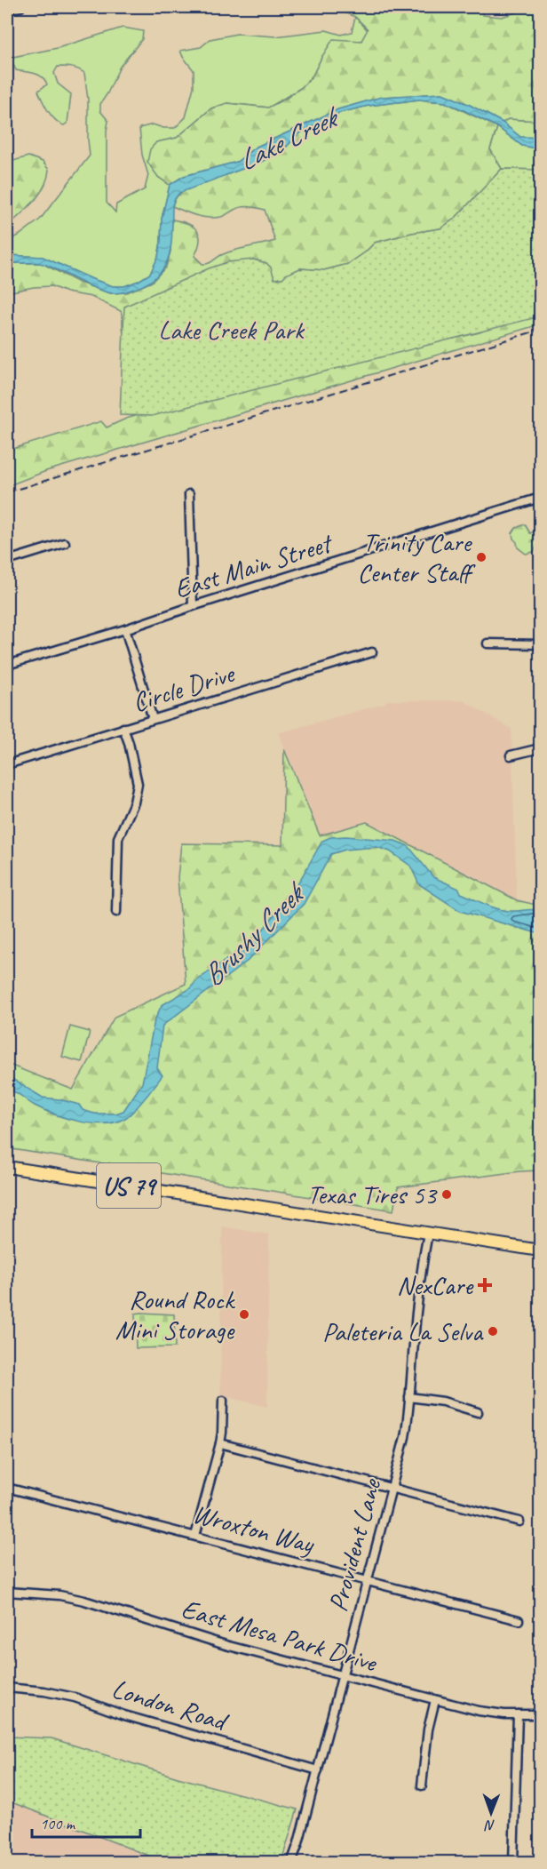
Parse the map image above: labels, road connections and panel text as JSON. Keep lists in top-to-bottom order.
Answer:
{
  "streets": {
    "highway": ["US 79"],
    "street": [
      "East Main Street",
      "Circle Drive",
      "Wroxton Way",
      "Provident Lane",
      "East Mesa Park Drive",
      "London Road"
    ]
  },
  "crossings": [
    ["US 79", "Provident Lane"],
    ["Wroxton Way", "Provident Lane"],
    ["Provident Lane", "East Mesa Park Drive"],
    ["Provident Lane", "London Road"]
  ],
  "water": ["Lake Creek", "Brushy Creek"],
  "parks": ["Lake Creek Park"],
  "places": {
    "other": [
      "Trinity Care Center Staff",
      "Texas Tires 53",
      "Round Rock Mini Storage",
      "Paleteria La Selva"
    ],
    "health": ["NexCare"]
  },
  "scale_bar": "100 m",
  "north": "bottom"
}
